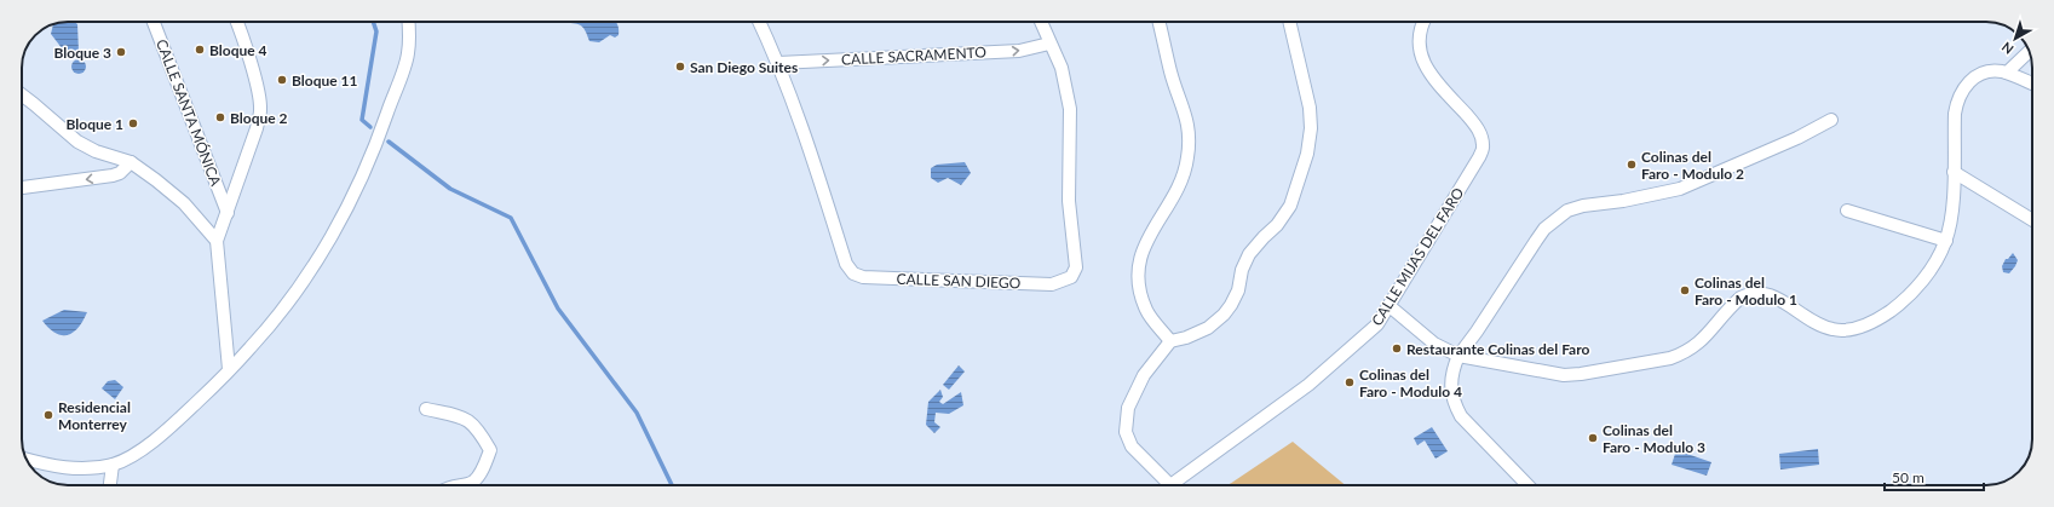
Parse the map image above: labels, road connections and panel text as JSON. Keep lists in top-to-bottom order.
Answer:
{
  "streets": {
    "street": [
      "CALLE SACRAMENTO",
      "CALLE SANTA MÓNICA",
      "CALLE MIJAS DEL FARO",
      "CALLE SAN DIEGO"
    ]
  },
  "crossings": [
    ["CALLE SACRAMENTO", "CALLE SAN DIEGO"]
  ],
  "one_way": ["CALLE SACRAMENTO"],
  "places": [
    "Bloque 4",
    "Bloque 3",
    "San Diego Suites",
    "Bloque 11",
    "Bloque 2",
    "Bloque 1",
    "Colinas del Faro - Modulo 2",
    "Colinas del Faro - Modulo 1",
    "Restaurante Colinas del Faro",
    "Colinas del Faro - Modulo 4",
    "Residencial Monterrey",
    "Colinas del Faro - Modulo 3"
  ],
  "scale_bar": "50 m",
  "north": "bottom left"
}
